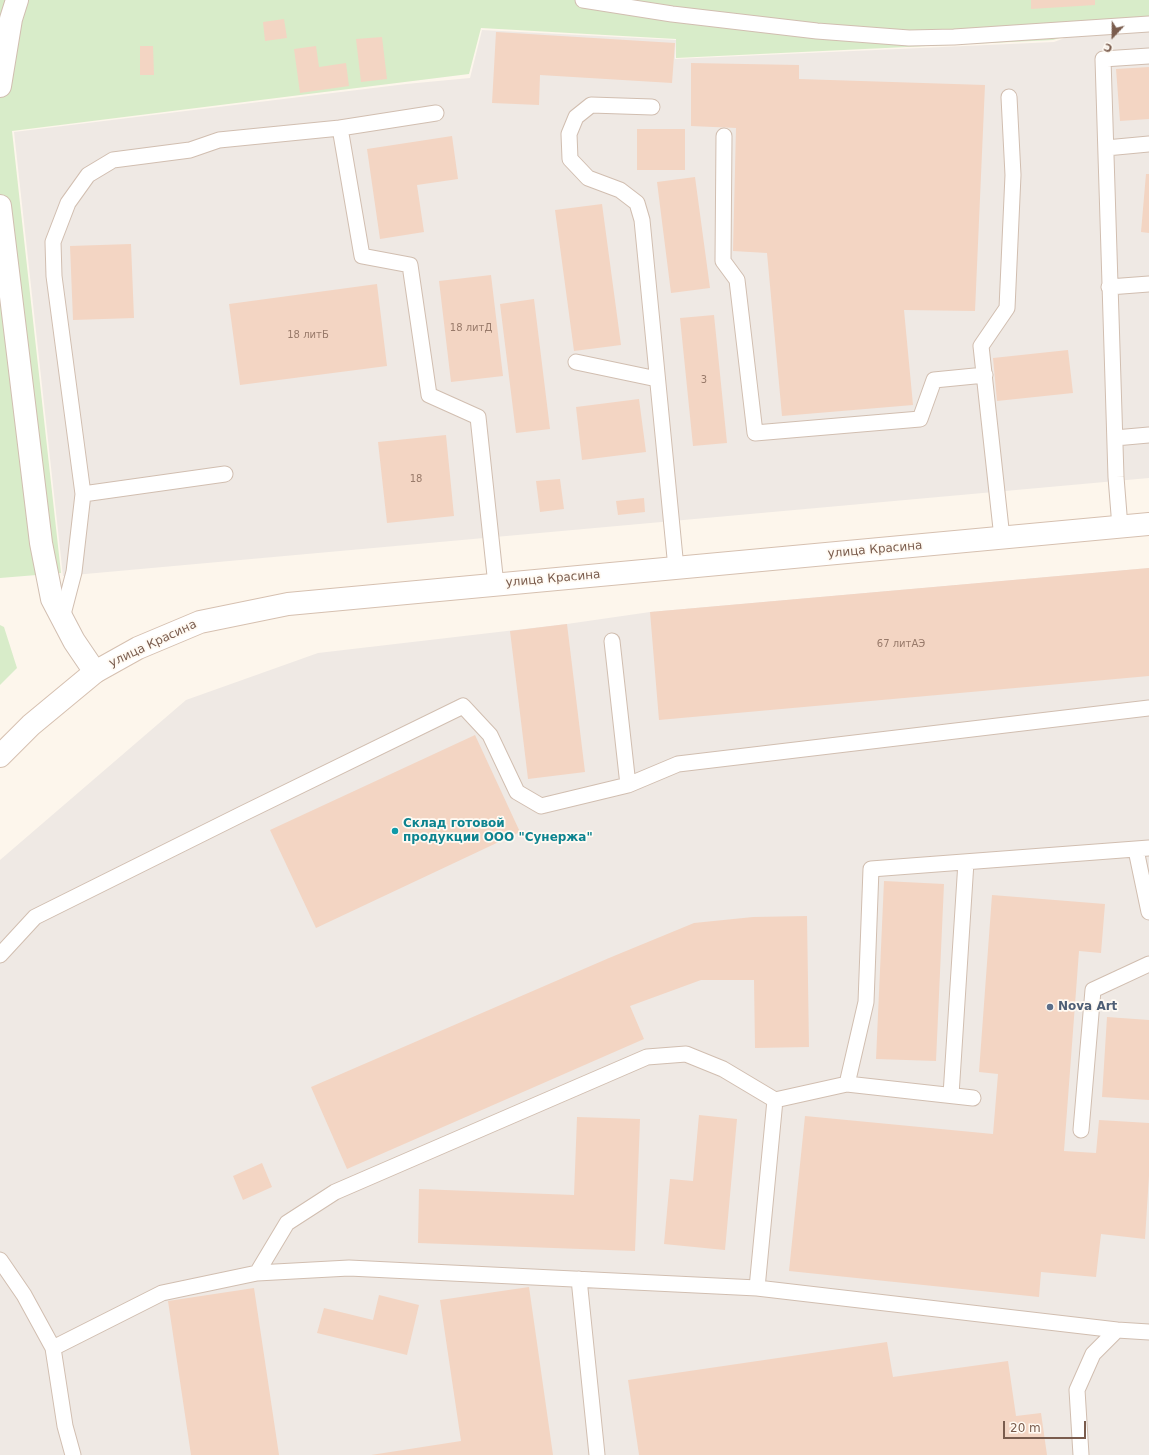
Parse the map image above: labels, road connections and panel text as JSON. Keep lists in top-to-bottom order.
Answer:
{
  "streets": {
    "main road": ["улица Красина"]
  },
  "places": ["Склад готовой продукции ООО \"Сунержа\"", "Nova Art"],
  "house_numbers": [
    "18 литД",
    "18 литБ",
    "3",
    "18",
    "67 литАЭ"
  ],
  "scale_bar": "20 m",
  "north": "bottom"
}
